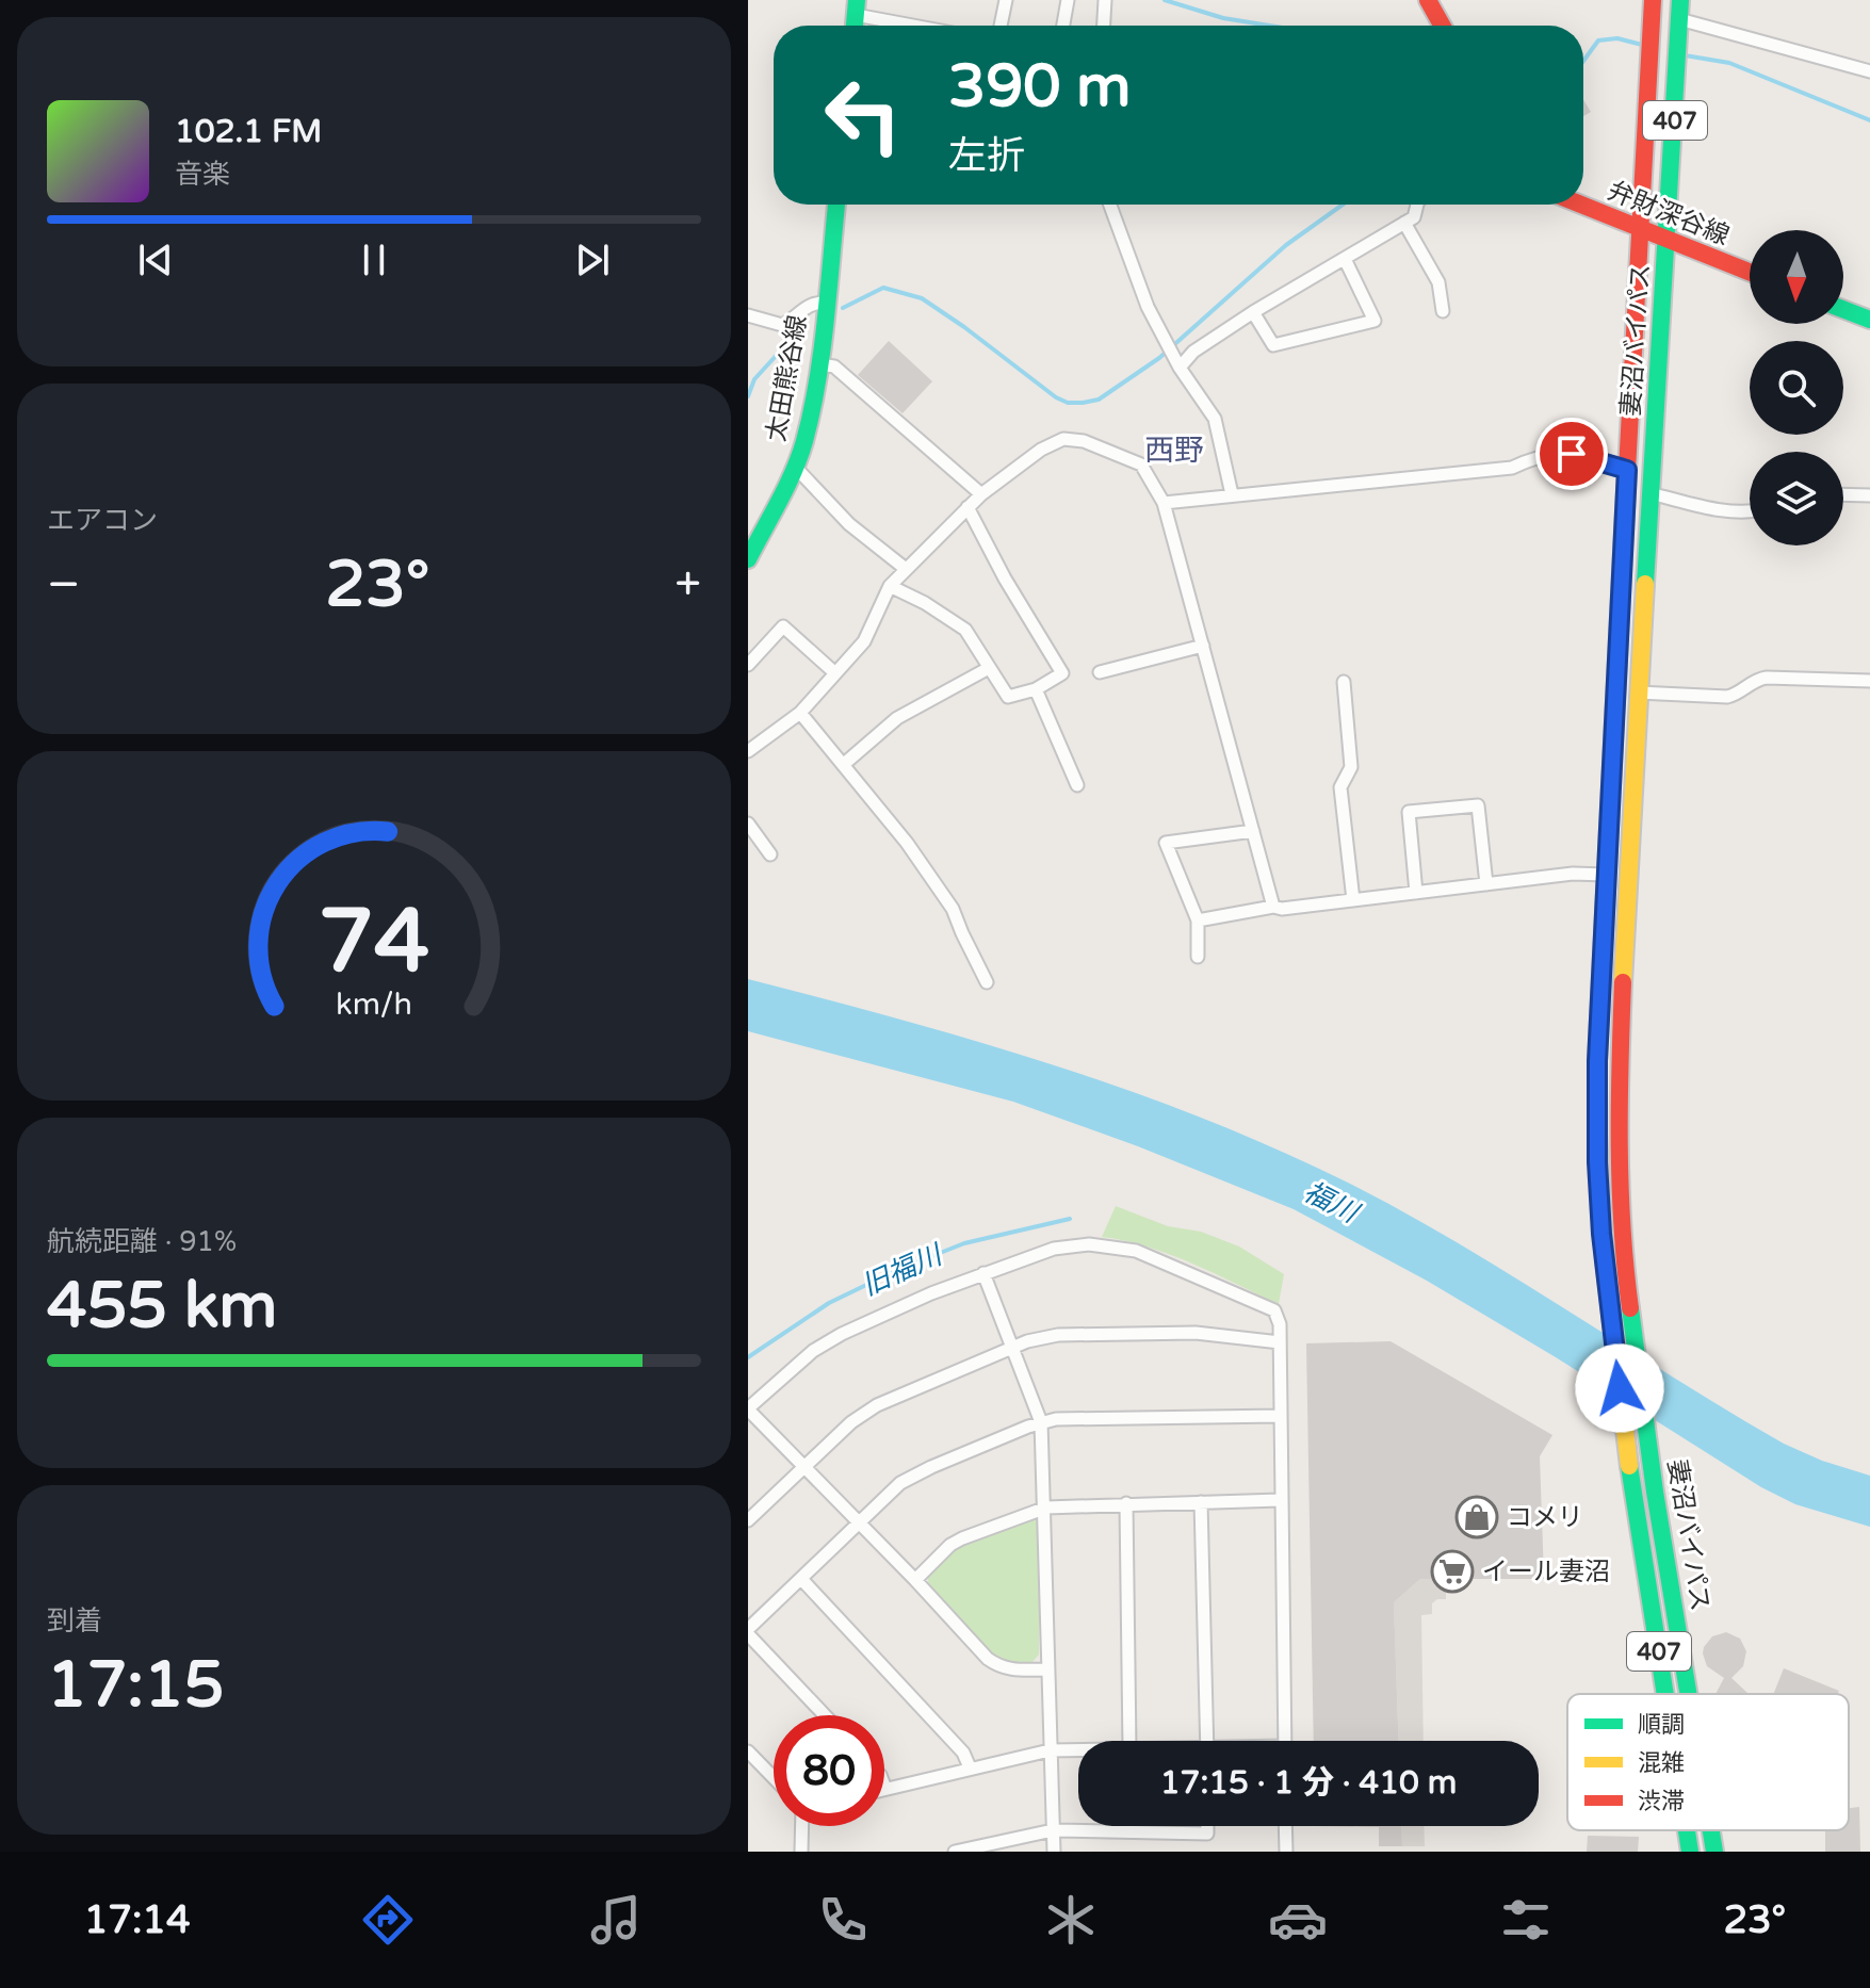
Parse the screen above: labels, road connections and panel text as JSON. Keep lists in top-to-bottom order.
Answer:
{
  "streets": {
    "main road": [
      "407",
      "弁財深谷線",
      "妻沼バイパス",
      "太田熊谷線"
    ]
  },
  "crossings": [
    ["弁財深谷線", "妻沼バイパス"]
  ],
  "districts": ["西野"],
  "water": ["福川", "旧福川"],
  "places": {
    "shop": ["コメリ"],
    "supermarket": ["イール妻沼"]
  },
  "legend": ["順調", "混雑", "渋滞"],
  "north": "bottom",
  "page": {
    "turn": ["390 m", "左折"],
    "song": ["102.1 FM", "音楽"],
    "tile": [
      "エアコン",
      ["航続距離 · 91%", "455 km"],
      ["到着", "17:15"]
    ],
    "heat": ["−", "23°", "+"],
    "limit": "80",
    "trip": "17:15 · 1 分 · 410 m",
    "tabs": ["17:14", "23°"],
    "gauge": ["74", "km/h"]
  }
}
